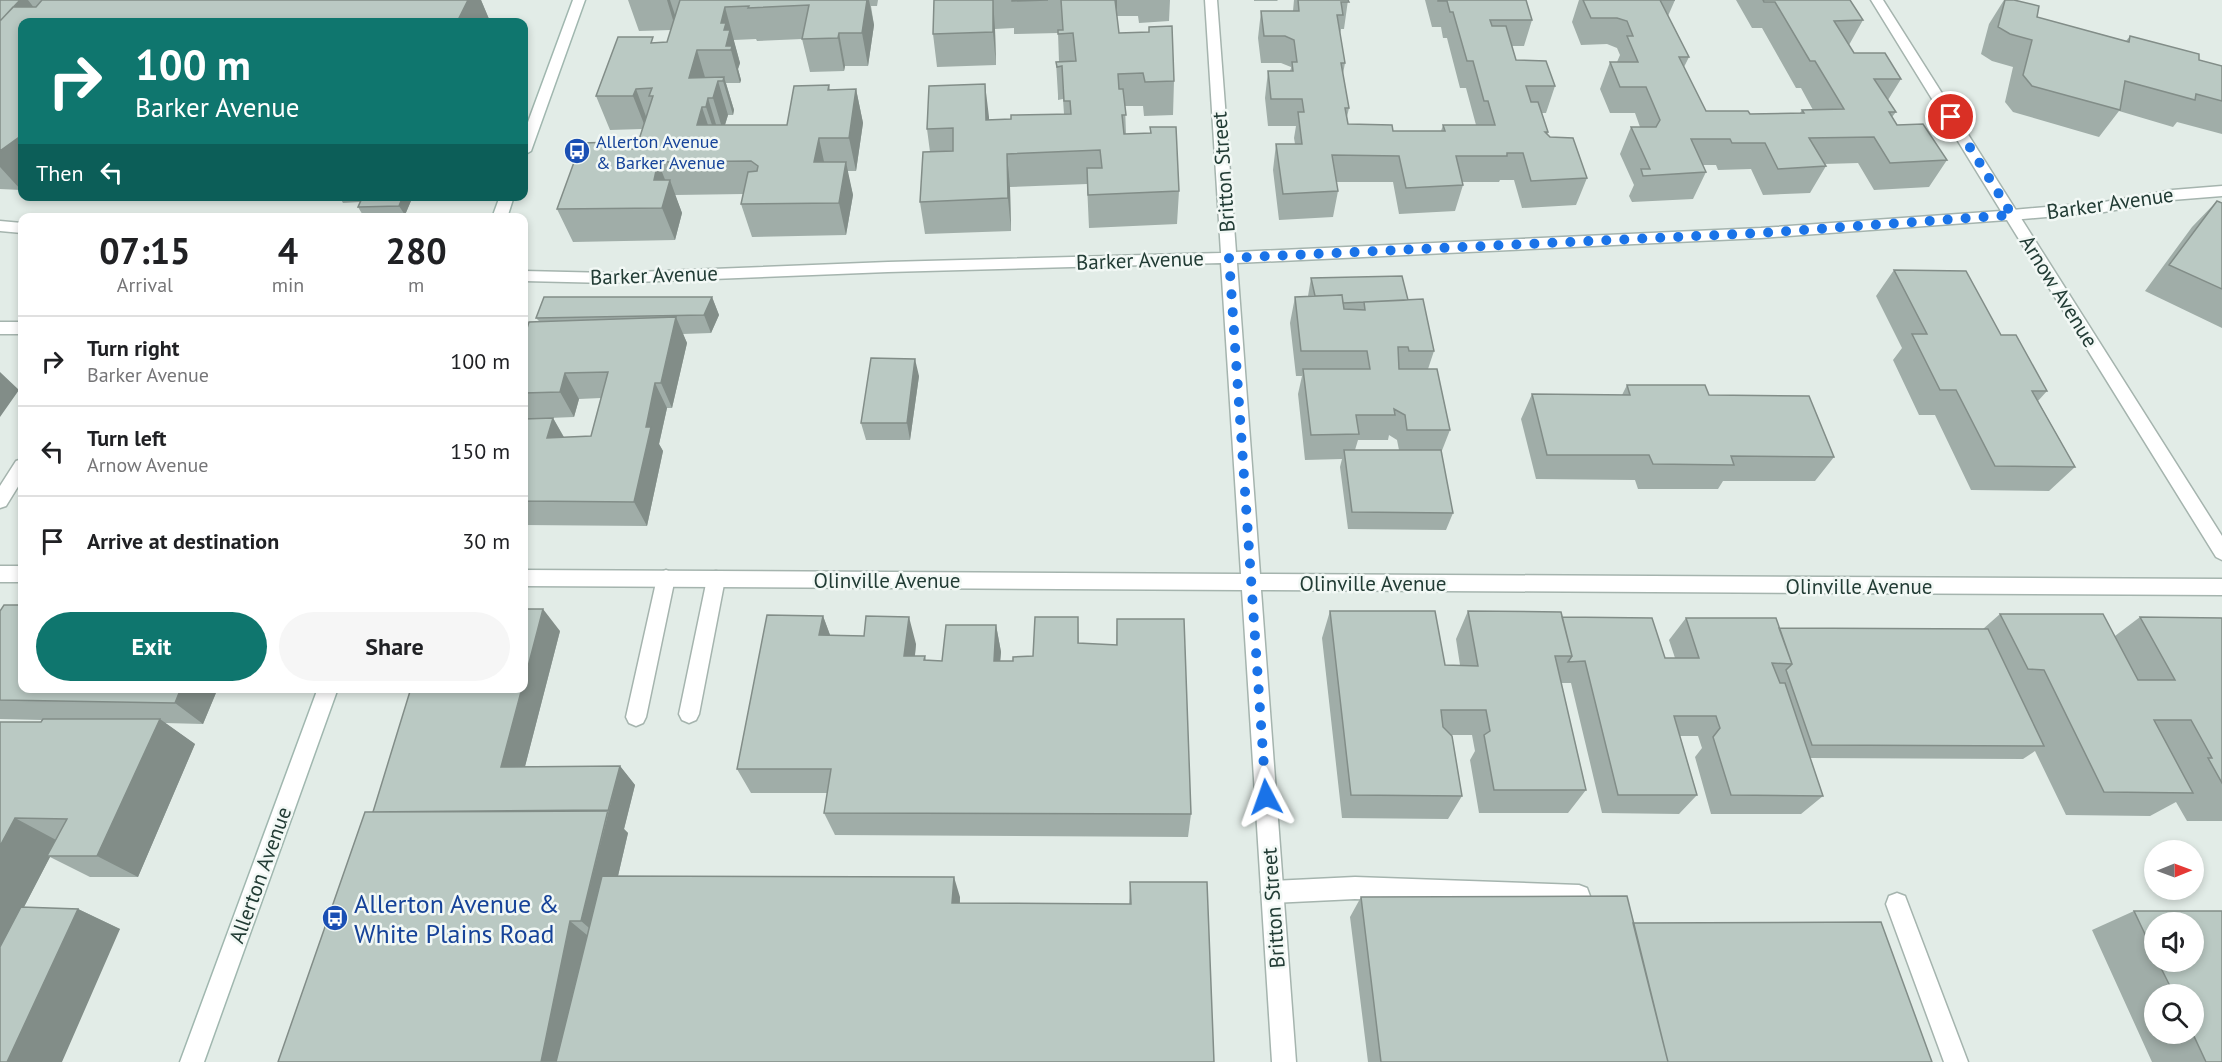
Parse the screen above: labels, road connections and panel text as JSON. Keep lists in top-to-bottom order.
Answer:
{
  "streets": {
    "street": [
      "Britton Street",
      "Barker Avenue",
      "Arnow Avenue",
      "Olinville Avenue",
      "Allerton Avenue"
    ]
  },
  "crossings": [
    ["Britton Street", "Barker Avenue"],
    ["Britton Street", "Olinville Avenue"],
    ["Barker Avenue", "Arnow Avenue"]
  ],
  "places": {
    "bus stop": ["Allerton Avenue & Barker Avenue", "Allerton Avenue & White Plains Road"]
  },
  "north": "right",
  "page": {
    "turn": ["100 m", "Barker Avenue"],
    "then": "Then",
    "eta": [
      "07:15",
      "Arrival",
      "4",
      "min",
      "280",
      "m"
    ],
    "list": [
      {
        "name": "Turn right",
        "note": "Barker Avenue",
        "value": "100 m"
      },
      {
        "name": "Turn left",
        "note": "Arnow Avenue",
        "value": "150 m"
      },
      {
        "name": "Arrive at destination",
        "value": "30 m"
      }
    ],
    "buttons": ["Exit", "Share"]
  }
}
